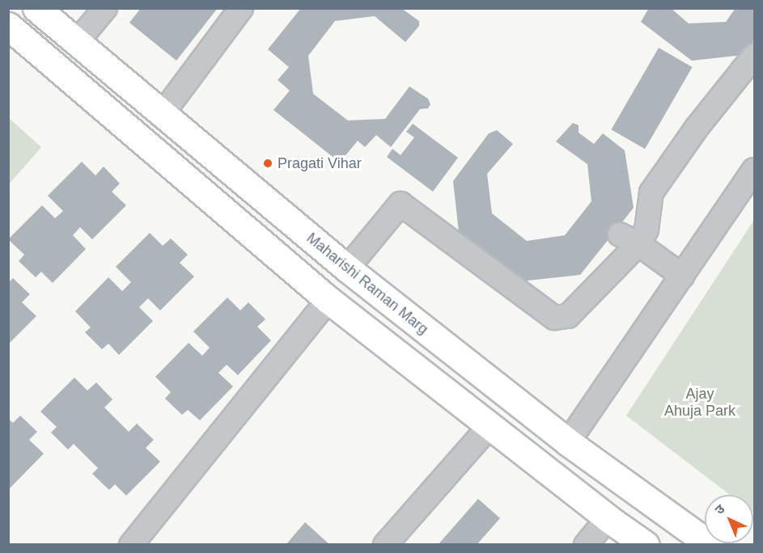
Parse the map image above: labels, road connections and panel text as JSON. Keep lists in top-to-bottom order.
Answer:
{
  "streets": {
    "main road": ["Maharishi Raman Marg"]
  },
  "parks": ["Ajay Ahuja Park"],
  "places": ["Pragati Vihar"],
  "north": "top left"
}
